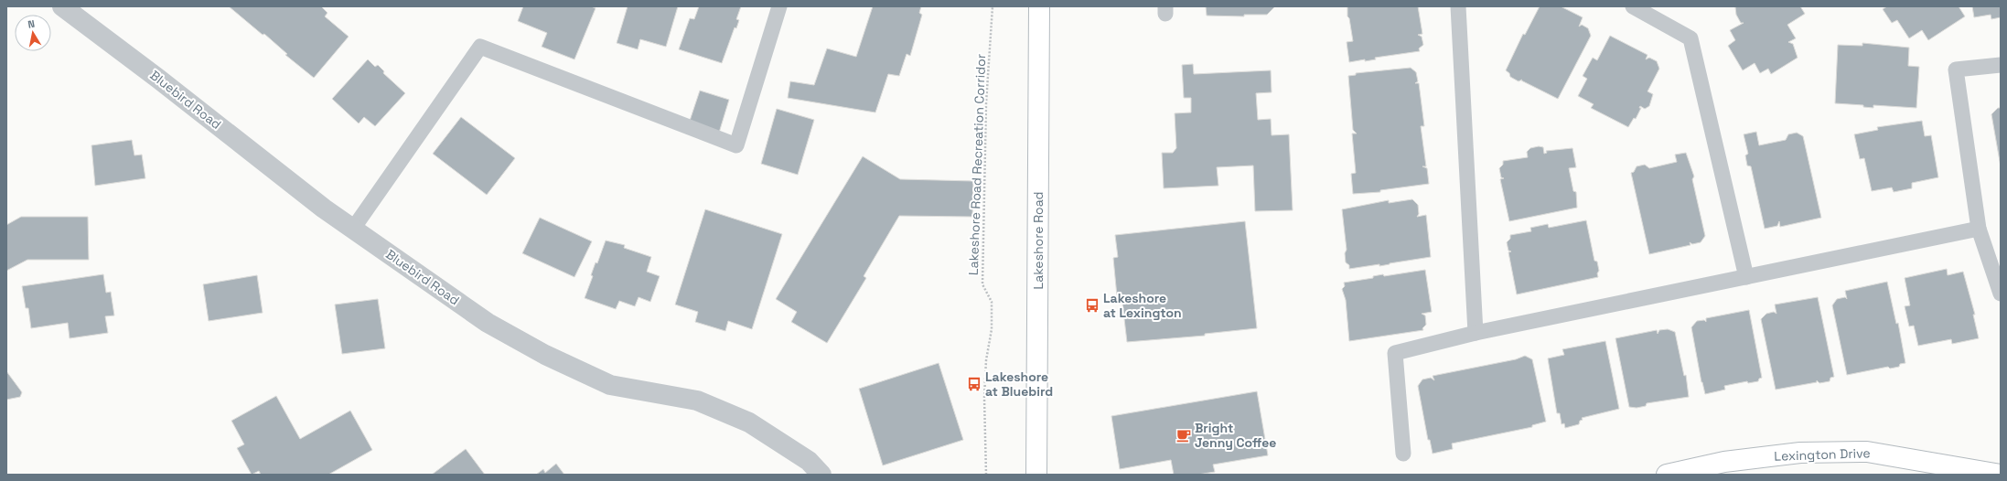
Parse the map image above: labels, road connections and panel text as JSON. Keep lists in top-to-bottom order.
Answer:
{
  "streets": {
    "main road": ["Lakeshore Road", "Lexington Drive"],
    "street": ["Bluebird Road"],
    "path": ["Lakeshore Road Recreation Corridor"]
  },
  "places": {
    "bus stop": ["Lakeshore at Lexington", "Lakeshore at Bluebird"],
    "cafe": ["Bright Jenny Coffee"]
  },
  "north": "top"
}
